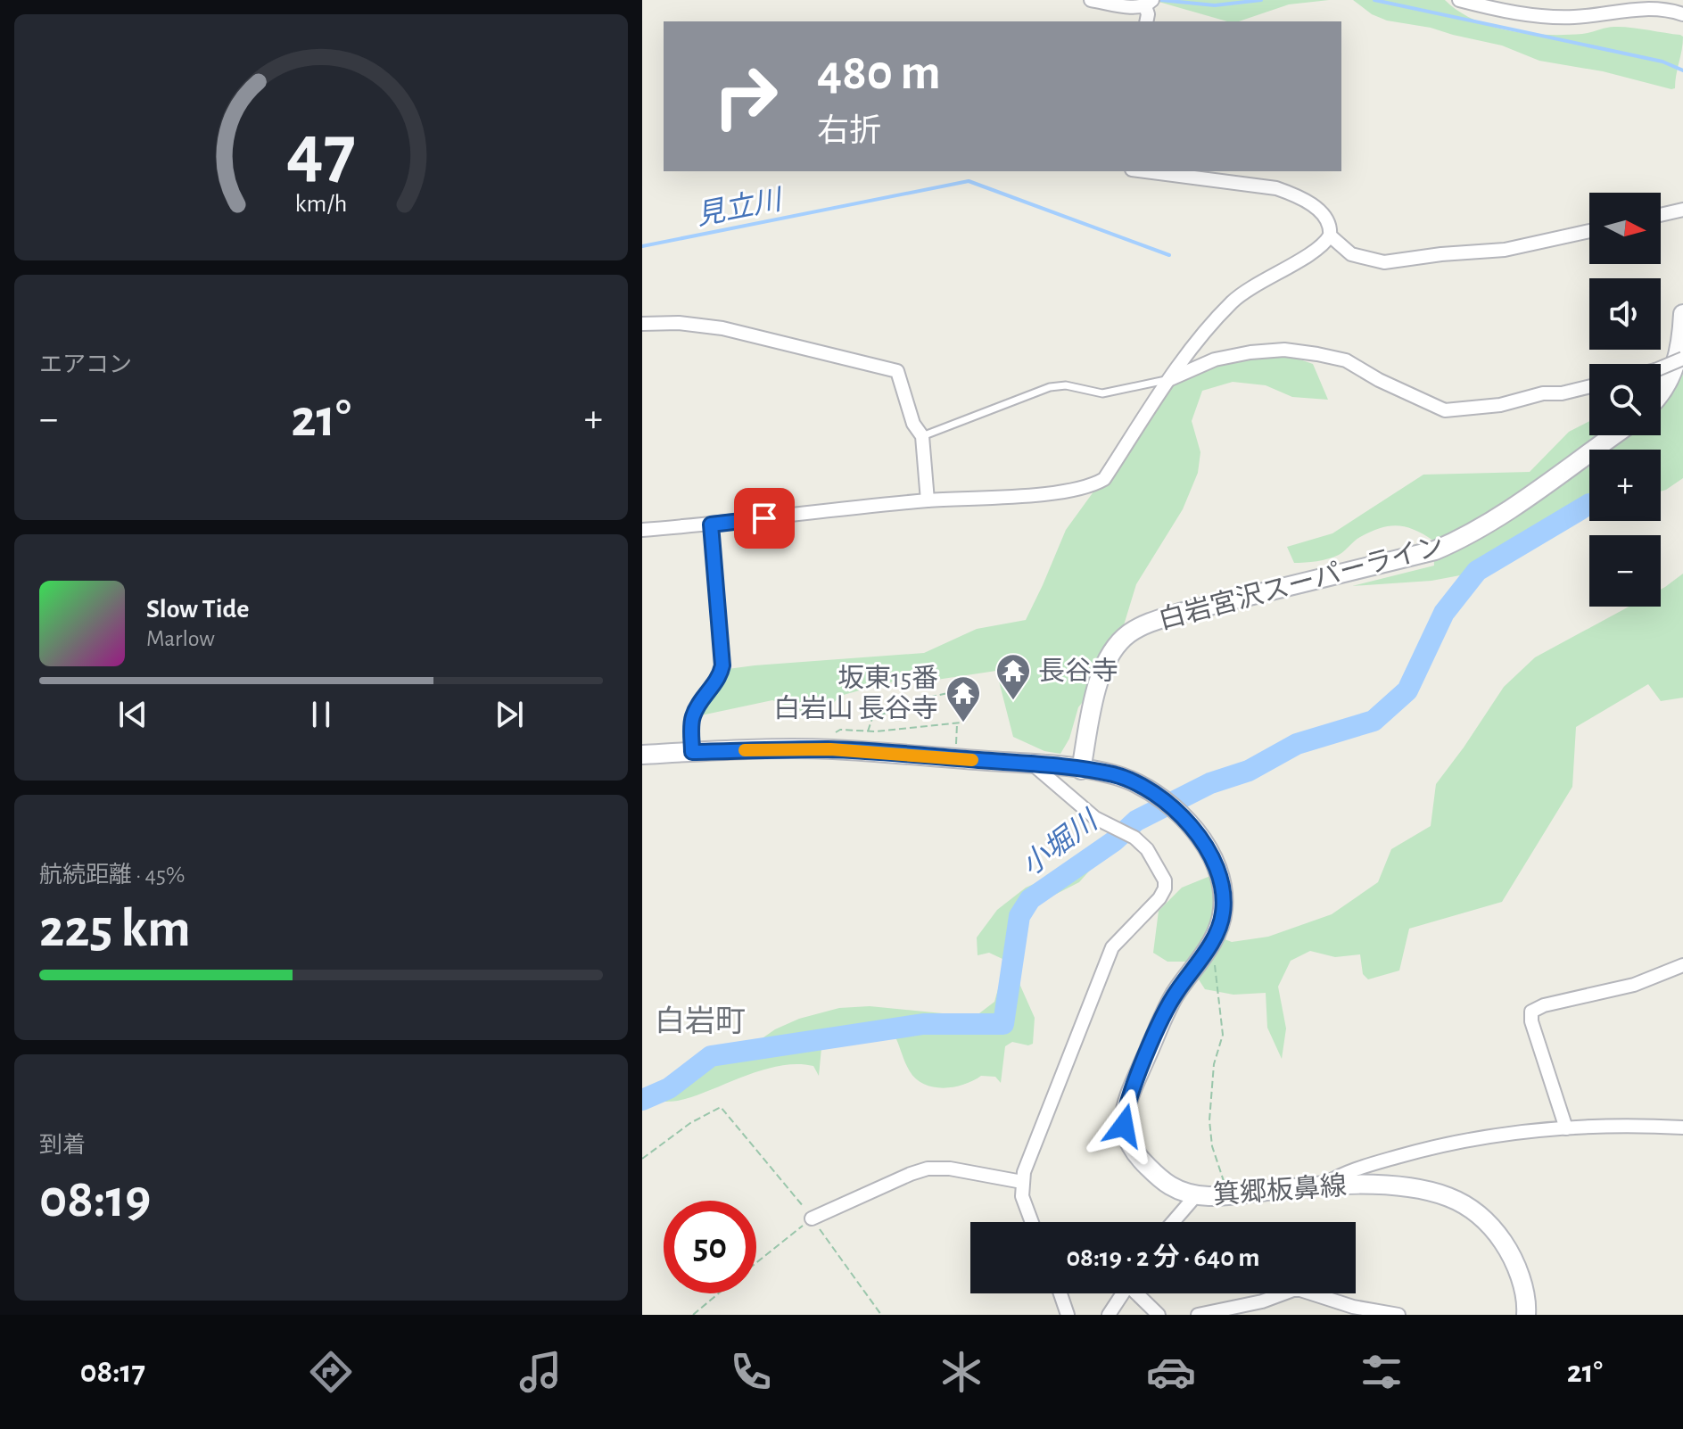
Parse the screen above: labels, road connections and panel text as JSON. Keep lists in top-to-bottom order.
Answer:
{
  "streets": {
    "main road": ["白岩宮沢スーパーライン", "箕郷板鼻線"]
  },
  "crossings": [
    ["白岩宮沢スーパーライン", "箕郷板鼻線"]
  ],
  "districts": ["白岩町"],
  "water": ["見立川", "小堀川"],
  "places": {
    "temple": ["長谷寺", "坂東15番 白岩山 長谷寺"]
  },
  "north": "right",
  "page": {
    "turn": ["480 m", "右折"],
    "map_buttons": ["+", "−"],
    "tile": [
      "エアコン",
      ["航続距離 · 45%", "225 km"],
      ["到着", "08:19"]
    ],
    "heat": ["−", "21°", "+"],
    "song": ["Slow Tide", "Marlow"],
    "limit": "50",
    "trip": "08:19 · 2 分 · 640 m",
    "tabs": ["08:17", "21°"],
    "gauge": ["47", "km/h"]
  }
}
